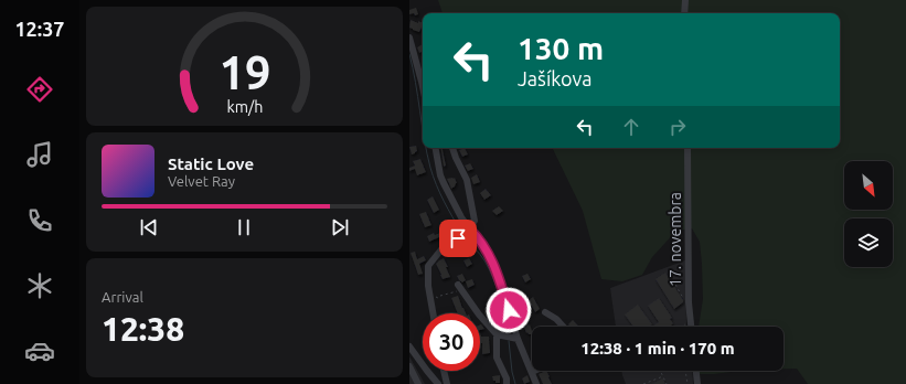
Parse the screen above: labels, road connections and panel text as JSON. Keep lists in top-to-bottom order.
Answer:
{
  "streets": {
    "street": ["17. novembra"]
  },
  "north": "bottom right",
  "page": {
    "tabs": "12:37",
    "turn": ["130 m", "Jašíkova"],
    "song": ["Static Love", "Velvet Ray"],
    "tile": ["Arrival", "12:38"],
    "limit": "30",
    "trip": "12:38 · 1 min · 170 m",
    "gauge": ["19", "km/h"]
  }
}
